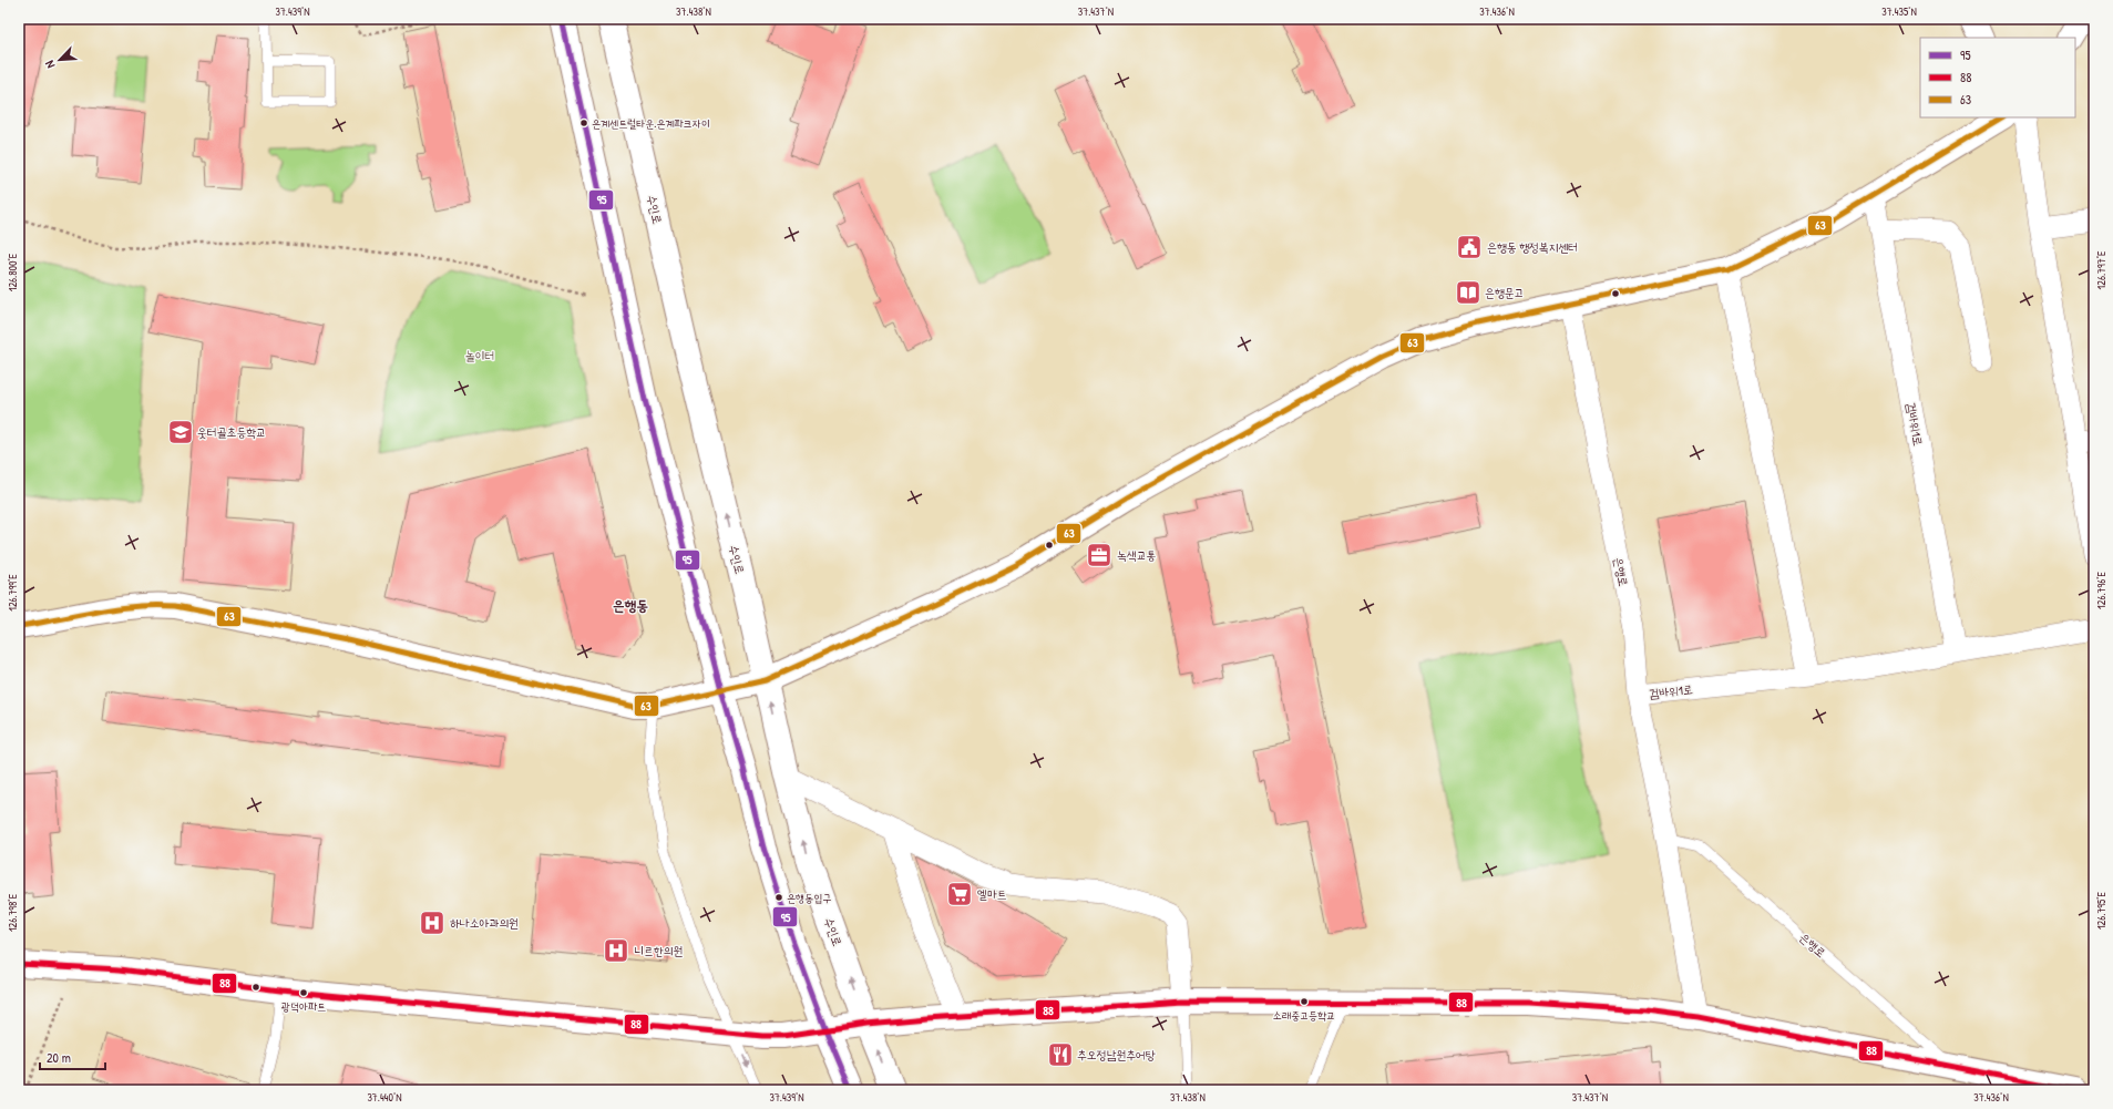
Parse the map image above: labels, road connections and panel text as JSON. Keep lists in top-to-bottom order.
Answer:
{
  "streets": {
    "street": ["수인로", "검바위1로", "은행로"]
  },
  "crossings": [
    ["수인로", "은행로"],
    ["검바위1로", "은행로"]
  ],
  "districts": ["은행동"],
  "parks": ["놀이터"],
  "places": {
    "other": [
      "은계센트럴타운.은계파크자이",
      "은행동입구",
      "광덕아파트",
      "소래중고등학교"
    ],
    "public building": ["은행동 행정복지센터"],
    "library": ["은행문고"],
    "school or university": ["웃터골초등학교"],
    "office": ["녹색교통"],
    "supermarket": ["엘마트"],
    "hospital": ["하나소아과의원", "니르한의원"],
    "restaurant": ["추오정남원추어탕"]
  },
  "lines": ["transit line 95", "transit line 63", "transit line 88"],
  "legend": ["95", "88", "63"],
  "scale_bar": "20 m",
  "north": "bottom left",
  "coordinates": [
    "37.439°N",
    "37.438°N",
    "37.437°N",
    "37.436°N",
    "37.435°N",
    "126.797°E",
    "126.800°E",
    "126.796°E",
    "126.799°E",
    "126.795°E",
    "126.798°E",
    "37.440°N"
  ]
}
